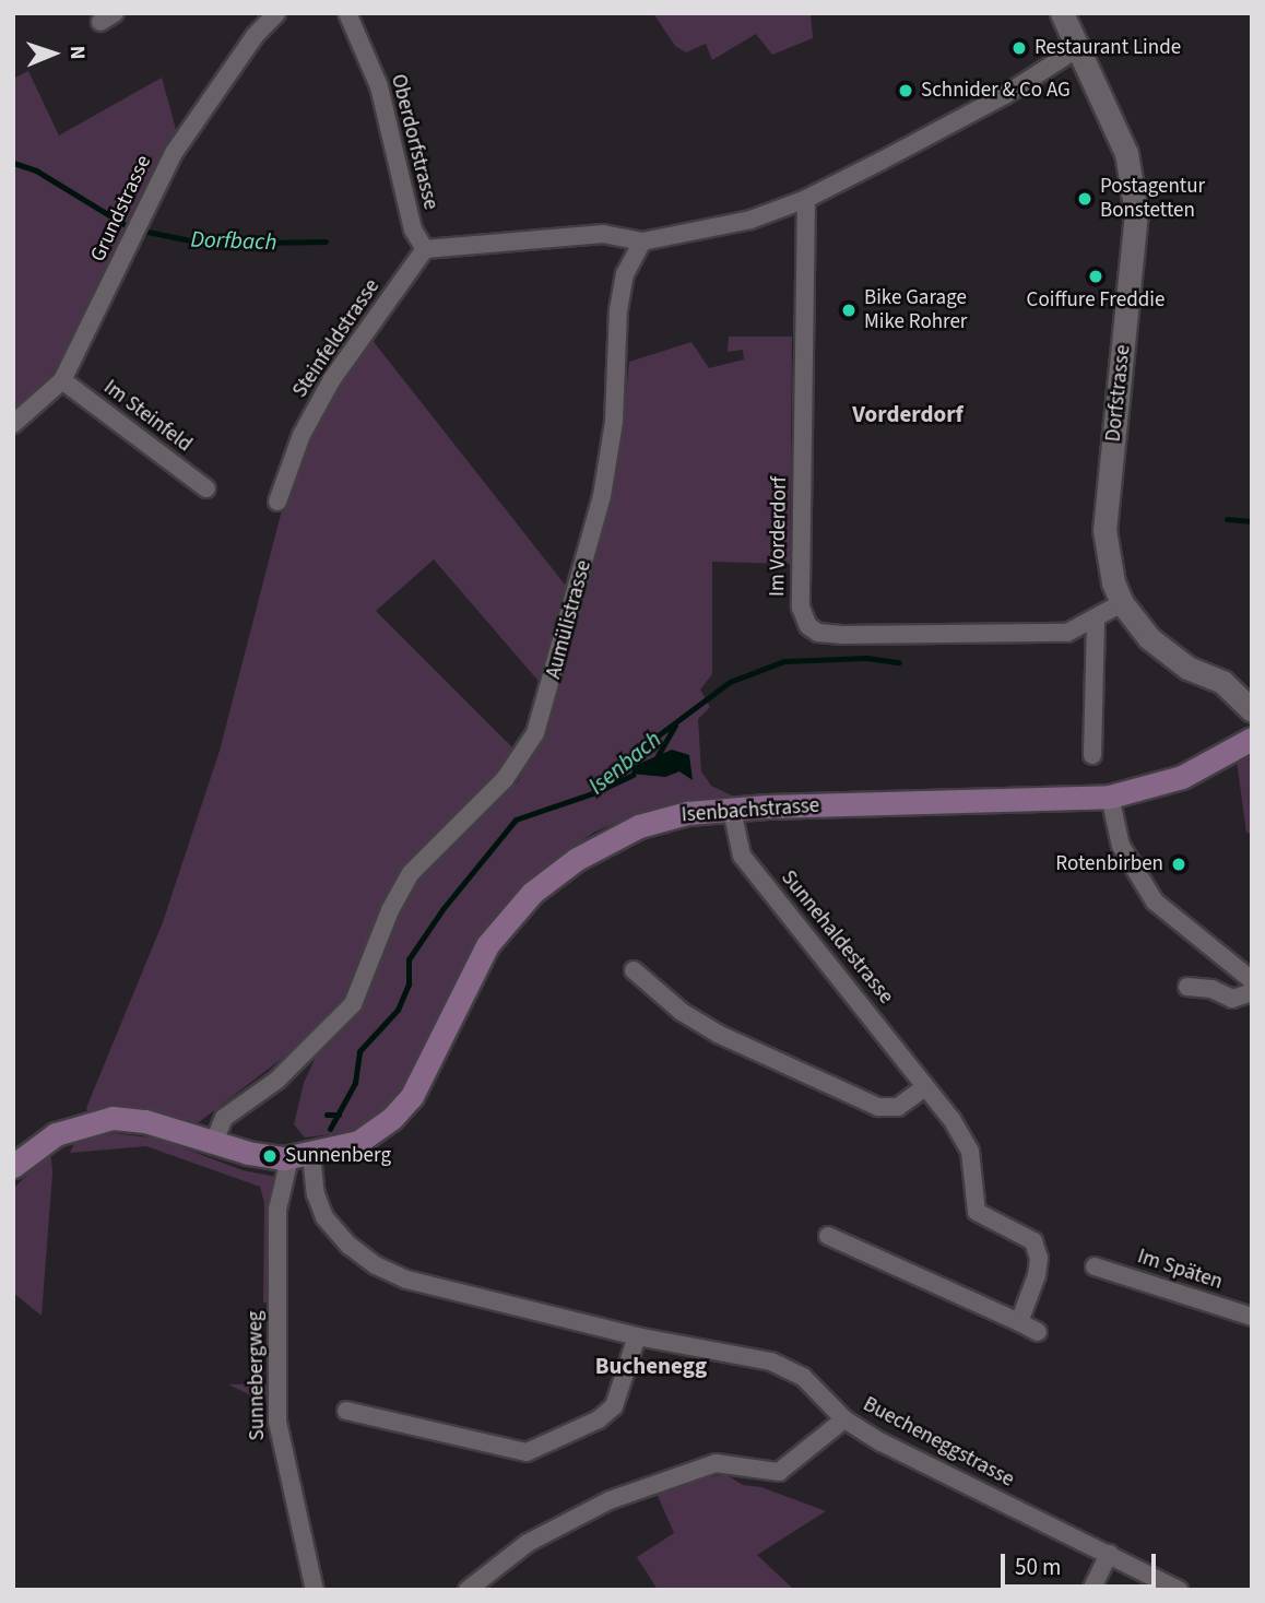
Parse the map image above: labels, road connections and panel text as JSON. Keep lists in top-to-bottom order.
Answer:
{
  "streets": {
    "main road": ["Isenbachstrasse"],
    "street": [
      "Oberdorfstrasse",
      "Grundstrasse",
      "Steinfeldstrasse",
      "Dorfstrasse",
      "Im Steinfeld",
      "Im Vorderdorf",
      "Aumülistrasse",
      "Sunnehaldestrasse",
      "Im Späten",
      "Sunnebergweg",
      "Buecheneggstrasse"
    ]
  },
  "crossings": [
    ["Oberdorfstrasse", "Steinfeldstrasse"],
    ["Grundstrasse", "Im Steinfeld"],
    ["Aumülistrasse", "Isenbachstrasse"],
    ["Isenbachstrasse", "Sunnehaldestrasse"],
    ["Isenbachstrasse", "Sunnebergweg"],
    ["Isenbachstrasse", "Buecheneggstrasse"],
    ["Sunnebergweg", "Buecheneggstrasse"]
  ],
  "districts": ["Vorderdorf", "Buchenegg"],
  "water": ["Dorfbach", "Isenbach"],
  "places": [
    "Restaurant Linde",
    "Schnider & Co AG",
    "Postagentur Bonstetten",
    "Coiffure Freddie",
    "Bike Garage Mike Rohrer",
    "Rotenbirben",
    "Sunnenberg"
  ],
  "scale_bar": "50 m",
  "north": "right"
}
